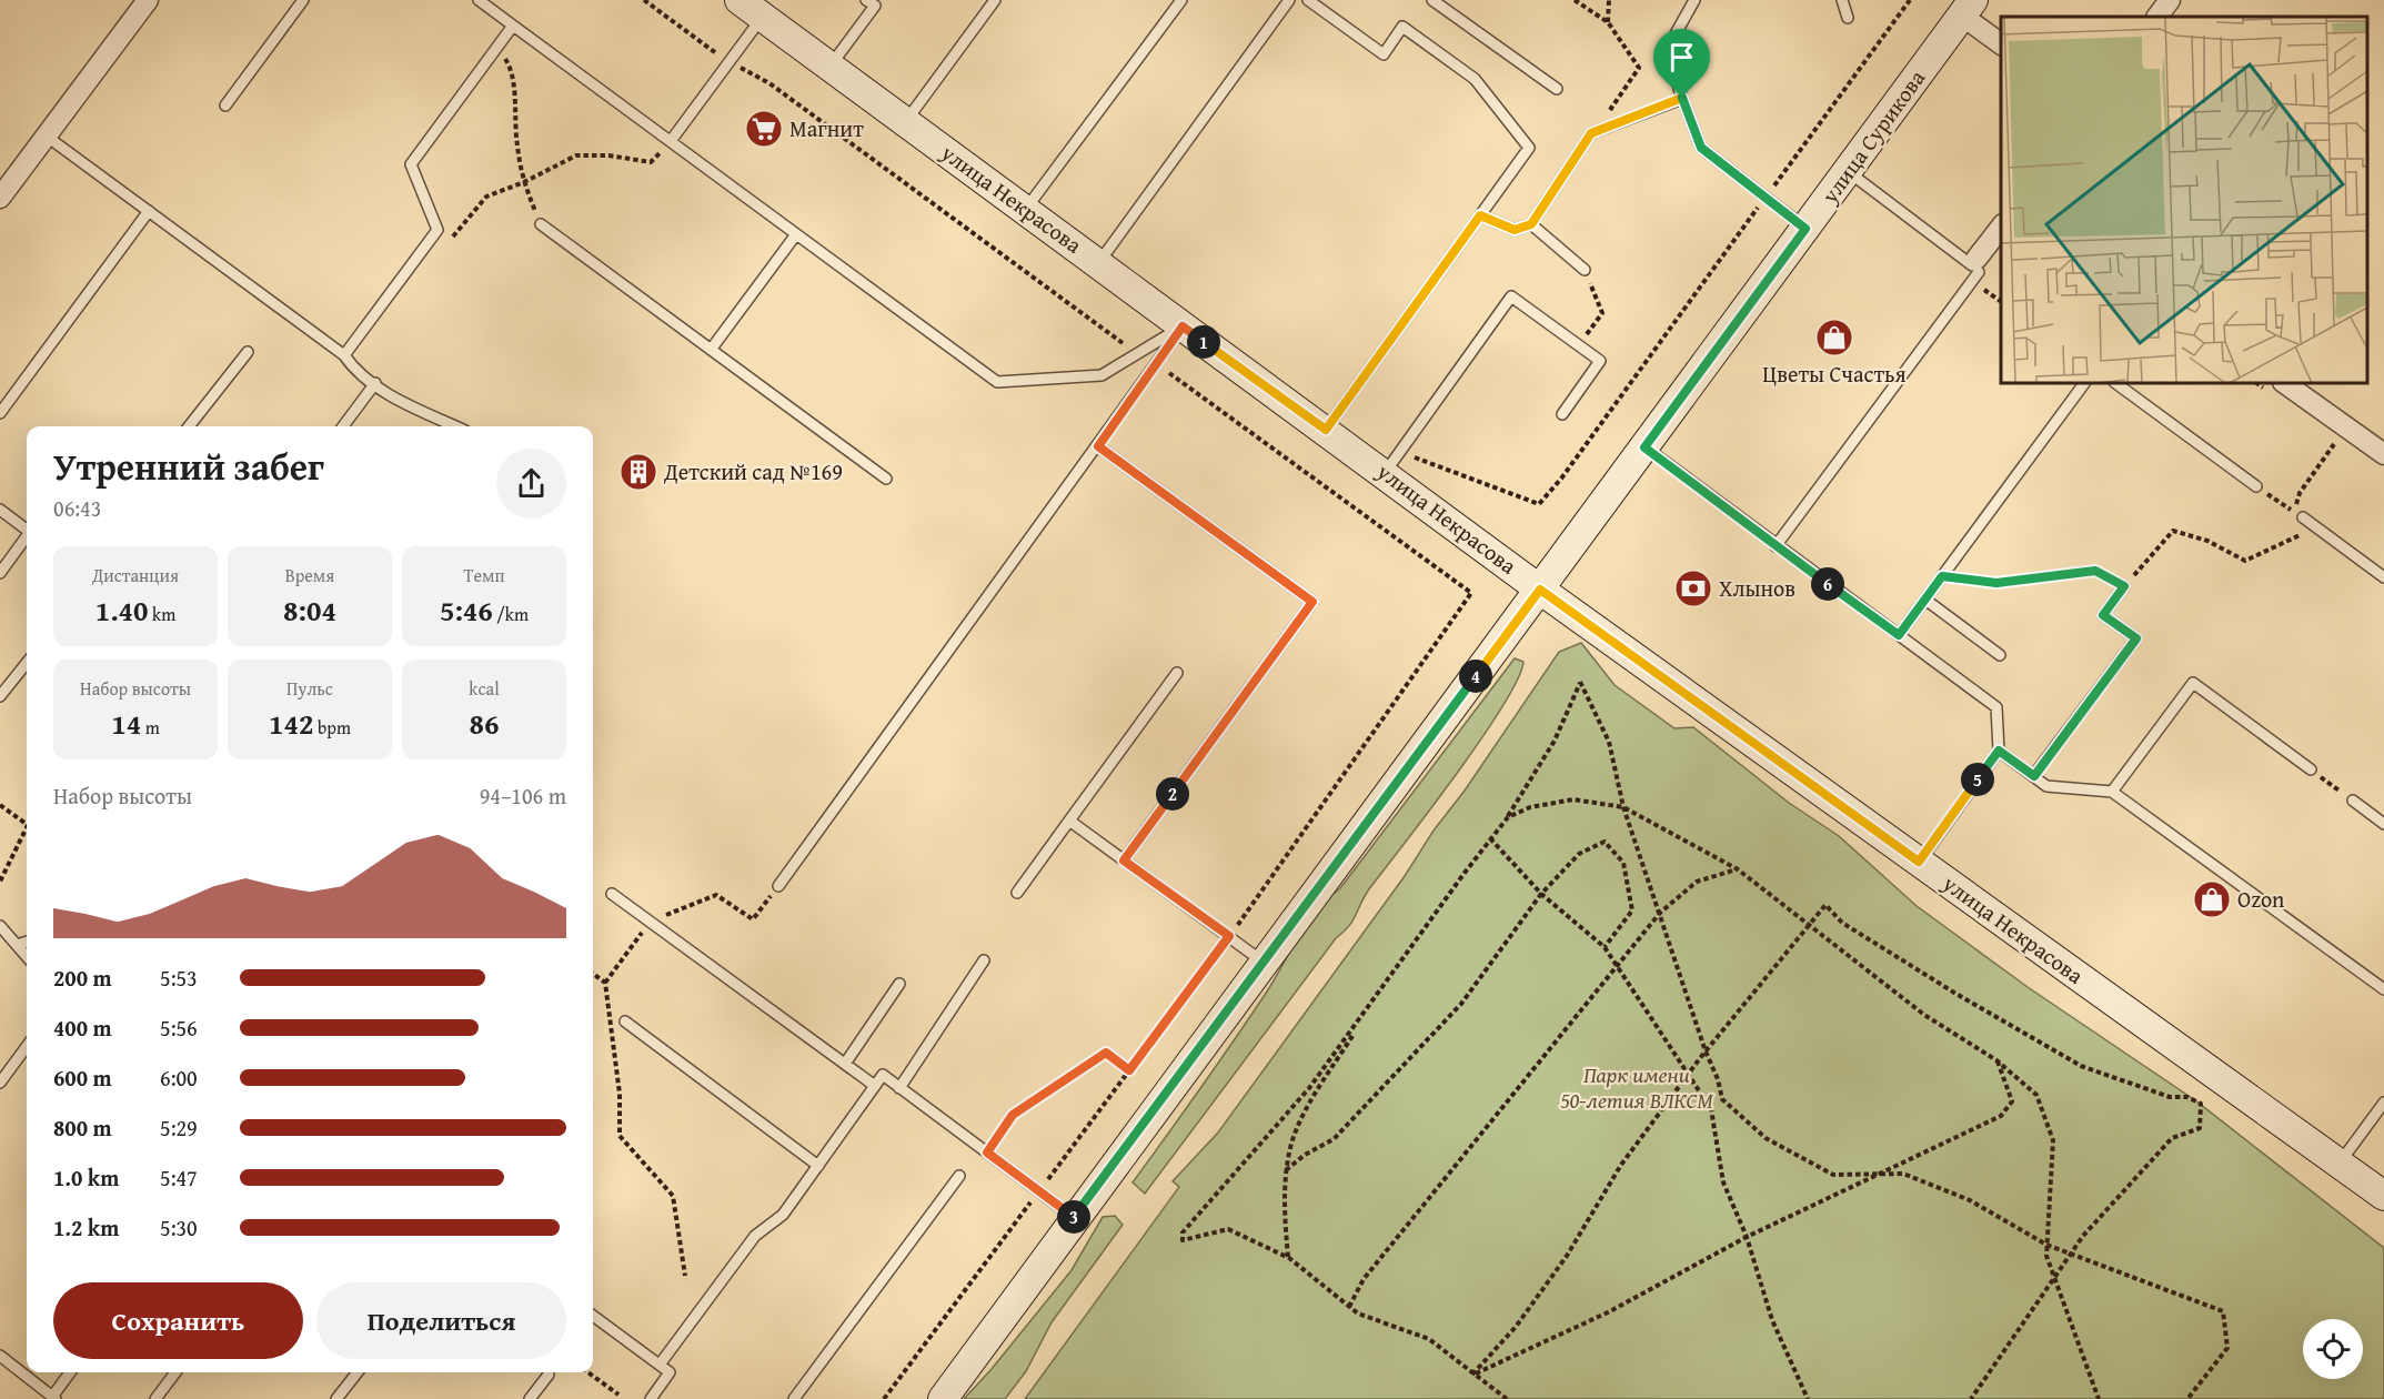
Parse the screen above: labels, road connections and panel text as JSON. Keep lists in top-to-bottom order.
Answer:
{
  "streets": {
    "street": ["улица Сурикова", "улица Некрасова"]
  },
  "crossings": [
    ["улица Сурикова", "улица Некрасова"]
  ],
  "parks": ["Парк имени 50-летия ВЛКСМ"],
  "places": {
    "supermarket": ["Магнит"],
    "shop": ["Цветы Счастья", "Ozon"],
    "building": ["Детский сад №169"],
    "bank": ["Хлынов"]
  },
  "page": {
    "pins": [
      "1",
      "6",
      "4",
      "5",
      "2",
      "3"
    ],
    "heading": ["Утренний забег", "06:43"],
    "stats": [
      ["Дистанция", "1.40 km"],
      ["Время", "8:04"],
      ["Темп", "5:46 /km"],
      ["Набор высоты", "14 m"],
      ["Пульс", "142 bpm"],
      ["kcal", "86"]
    ],
    "chart": ["Набор высоты", "94–106 m"],
    "list": [
      {
        "name": "200 m",
        "note": "5:53"
      },
      {
        "name": "400 m",
        "note": "5:56"
      },
      {
        "name": "600 m",
        "note": "6:00"
      },
      {
        "name": "800 m",
        "note": "5:29"
      },
      {
        "name": "1.0 km",
        "note": "5:47"
      },
      {
        "name": "1.2 km",
        "note": "5:30"
      }
    ],
    "buttons": ["Сохранить", "Поделиться"]
  }
}
